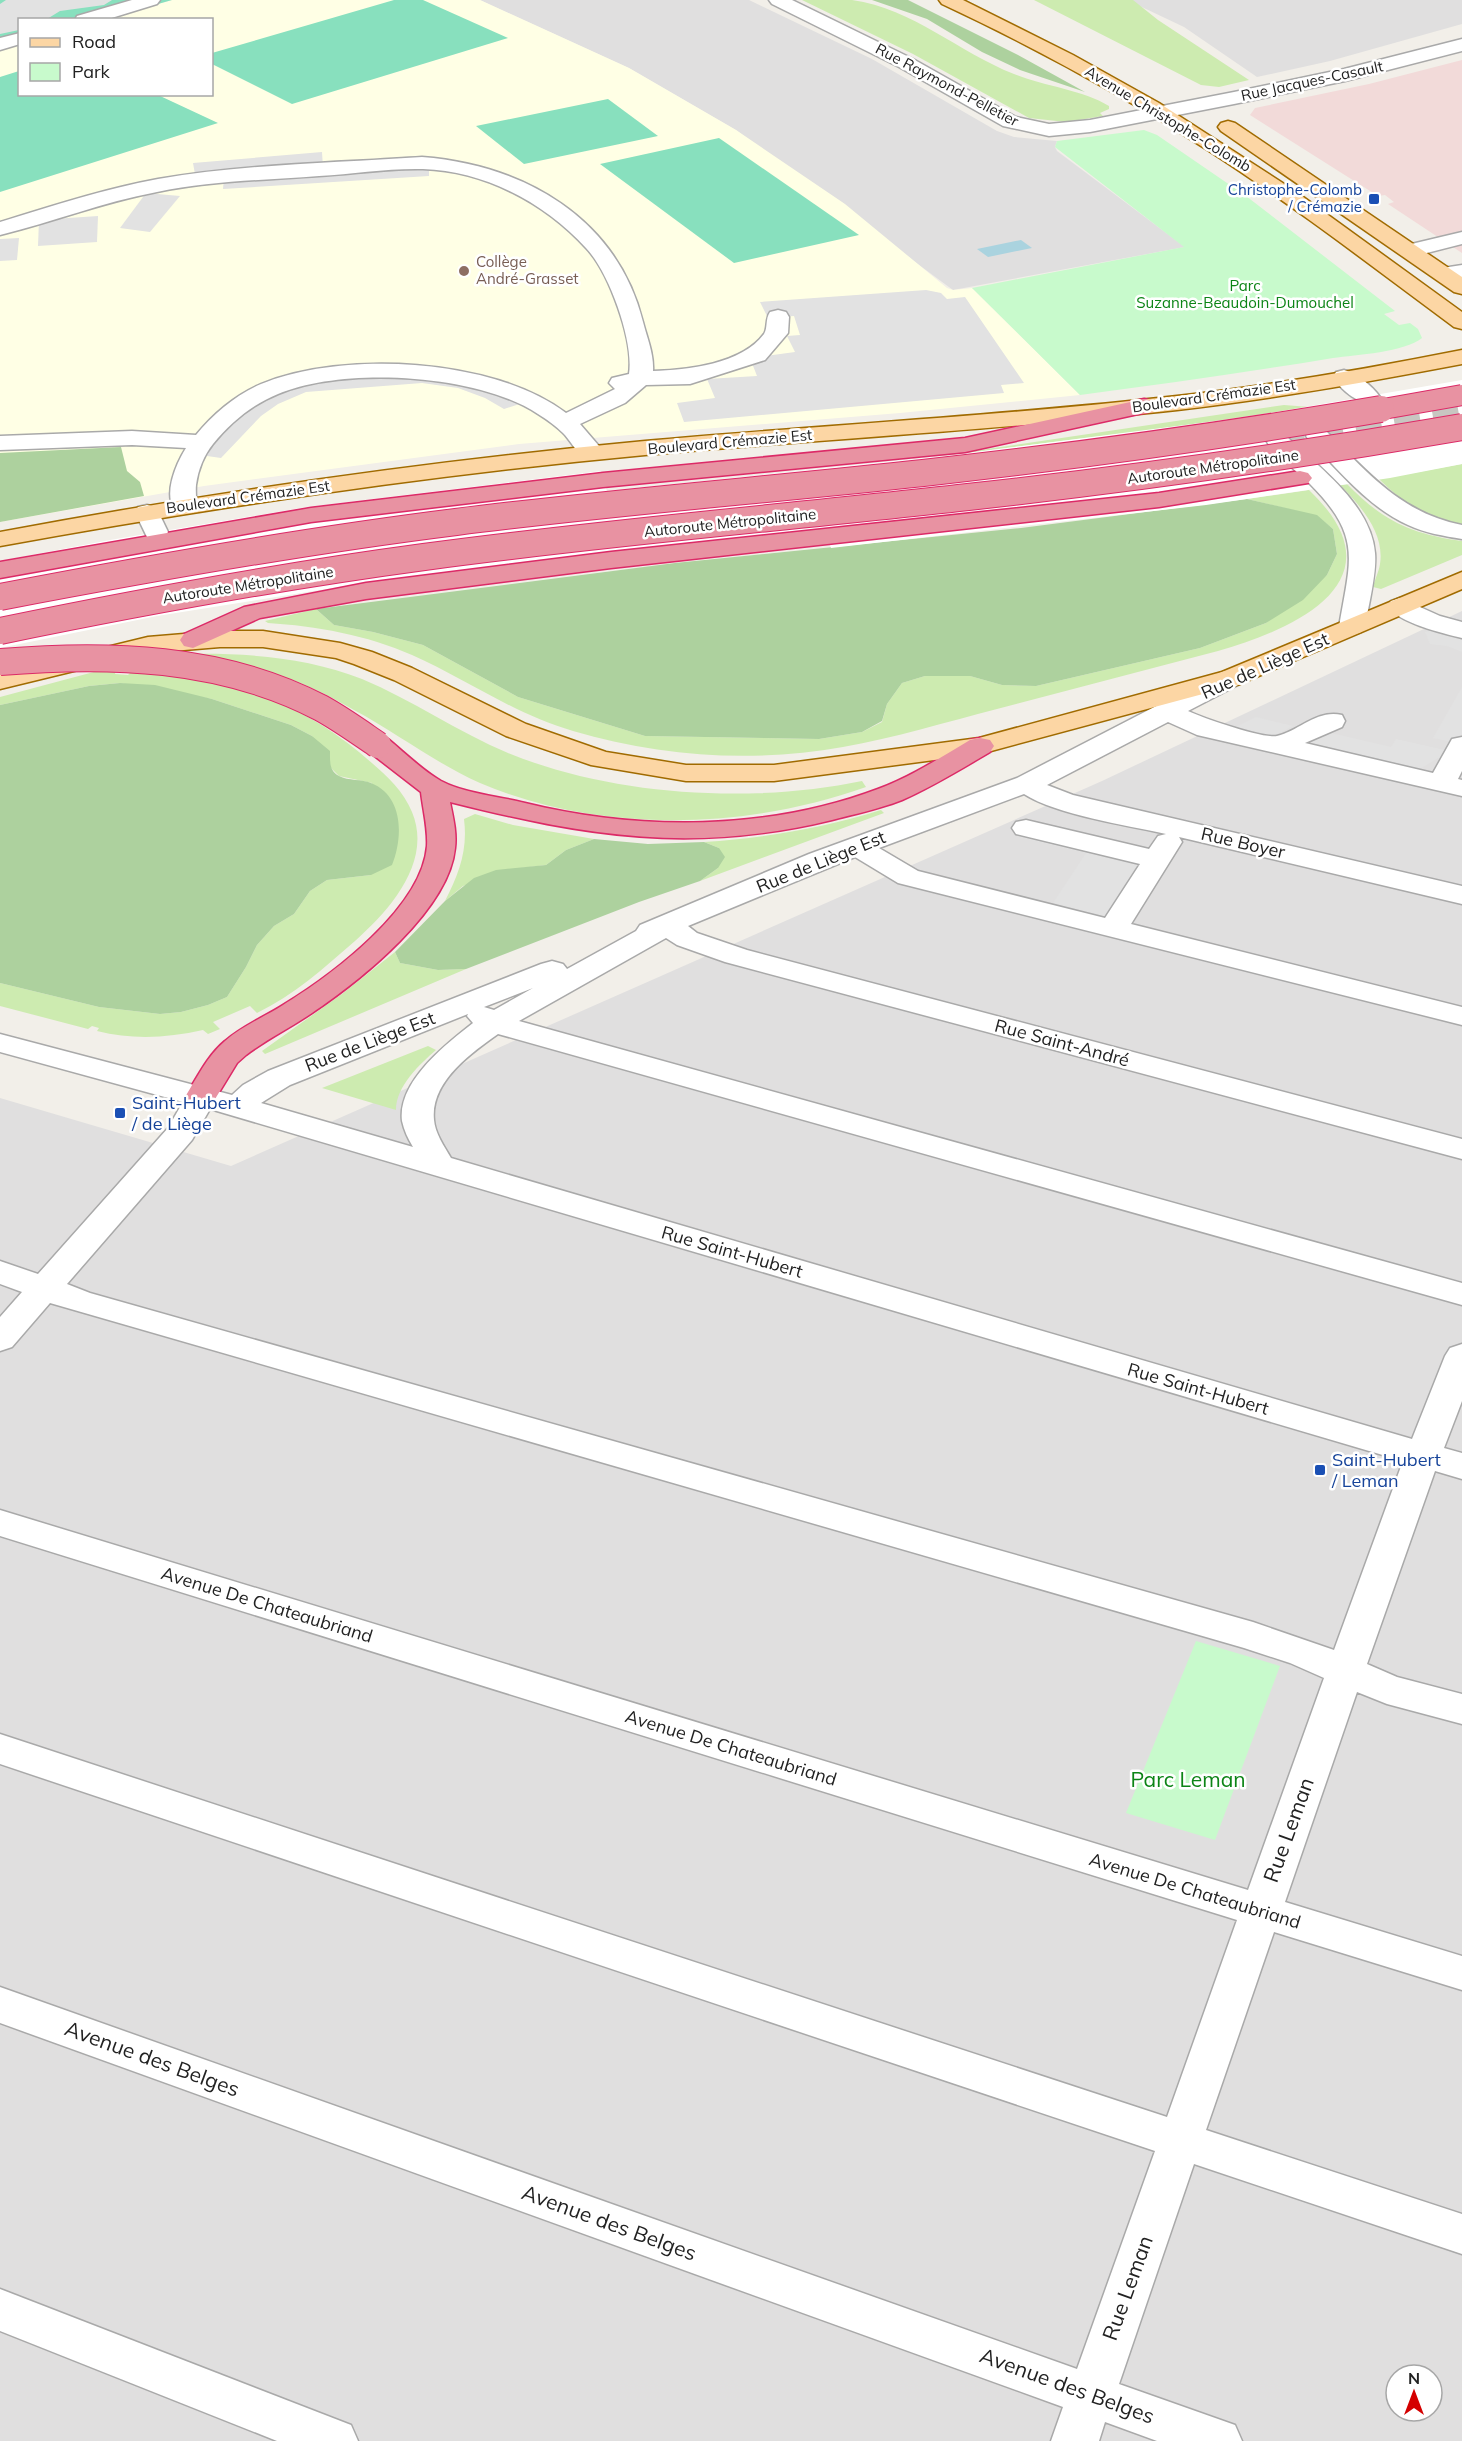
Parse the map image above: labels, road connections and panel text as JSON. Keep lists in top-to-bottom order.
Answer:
{
  "streets": {
    "highway": ["Autoroute Métropolitaine"],
    "main road": ["Avenue Christophe-Colomb", "Boulevard Crémazie Est", "Rue de Liège Est"],
    "street": [
      "Rue Jacques-Casault",
      "Rue Raymond-Pelletier",
      "Rue Boyer",
      "Rue Saint-André",
      "Rue Saint-Hubert",
      "Avenue De Chateaubriand",
      "Rue Leman",
      "Avenue des Belges"
    ]
  },
  "crossings": [
    ["Rue Jacques-Casault", "Rue Raymond-Pelletier"],
    ["Rue Jacques-Casault", "Avenue Christophe-Colomb"],
    ["Rue Raymond-Pelletier", "Avenue Christophe-Colomb"],
    ["Rue de Liège Est", "Rue Boyer"],
    ["Rue de Liège Est", "Rue Saint-André"],
    ["Rue de Liège Est", "Rue Saint-Hubert"],
    ["Rue Saint-Hubert", "Rue Leman"],
    ["Avenue De Chateaubriand", "Rue Leman"],
    ["Rue Leman", "Avenue des Belges"]
  ],
  "parks": ["Parc Suzanne-Beaudoin-Dumouchel", "Parc Leman"],
  "places": {
    "transit": ["Christophe-Colomb / Crémazie", "Saint-Hubert / de Liège", "Saint-Hubert / Leman"],
    "other": ["Collège André-Grasset"]
  },
  "legend": ["Road", "Park"],
  "north": "top"
}
